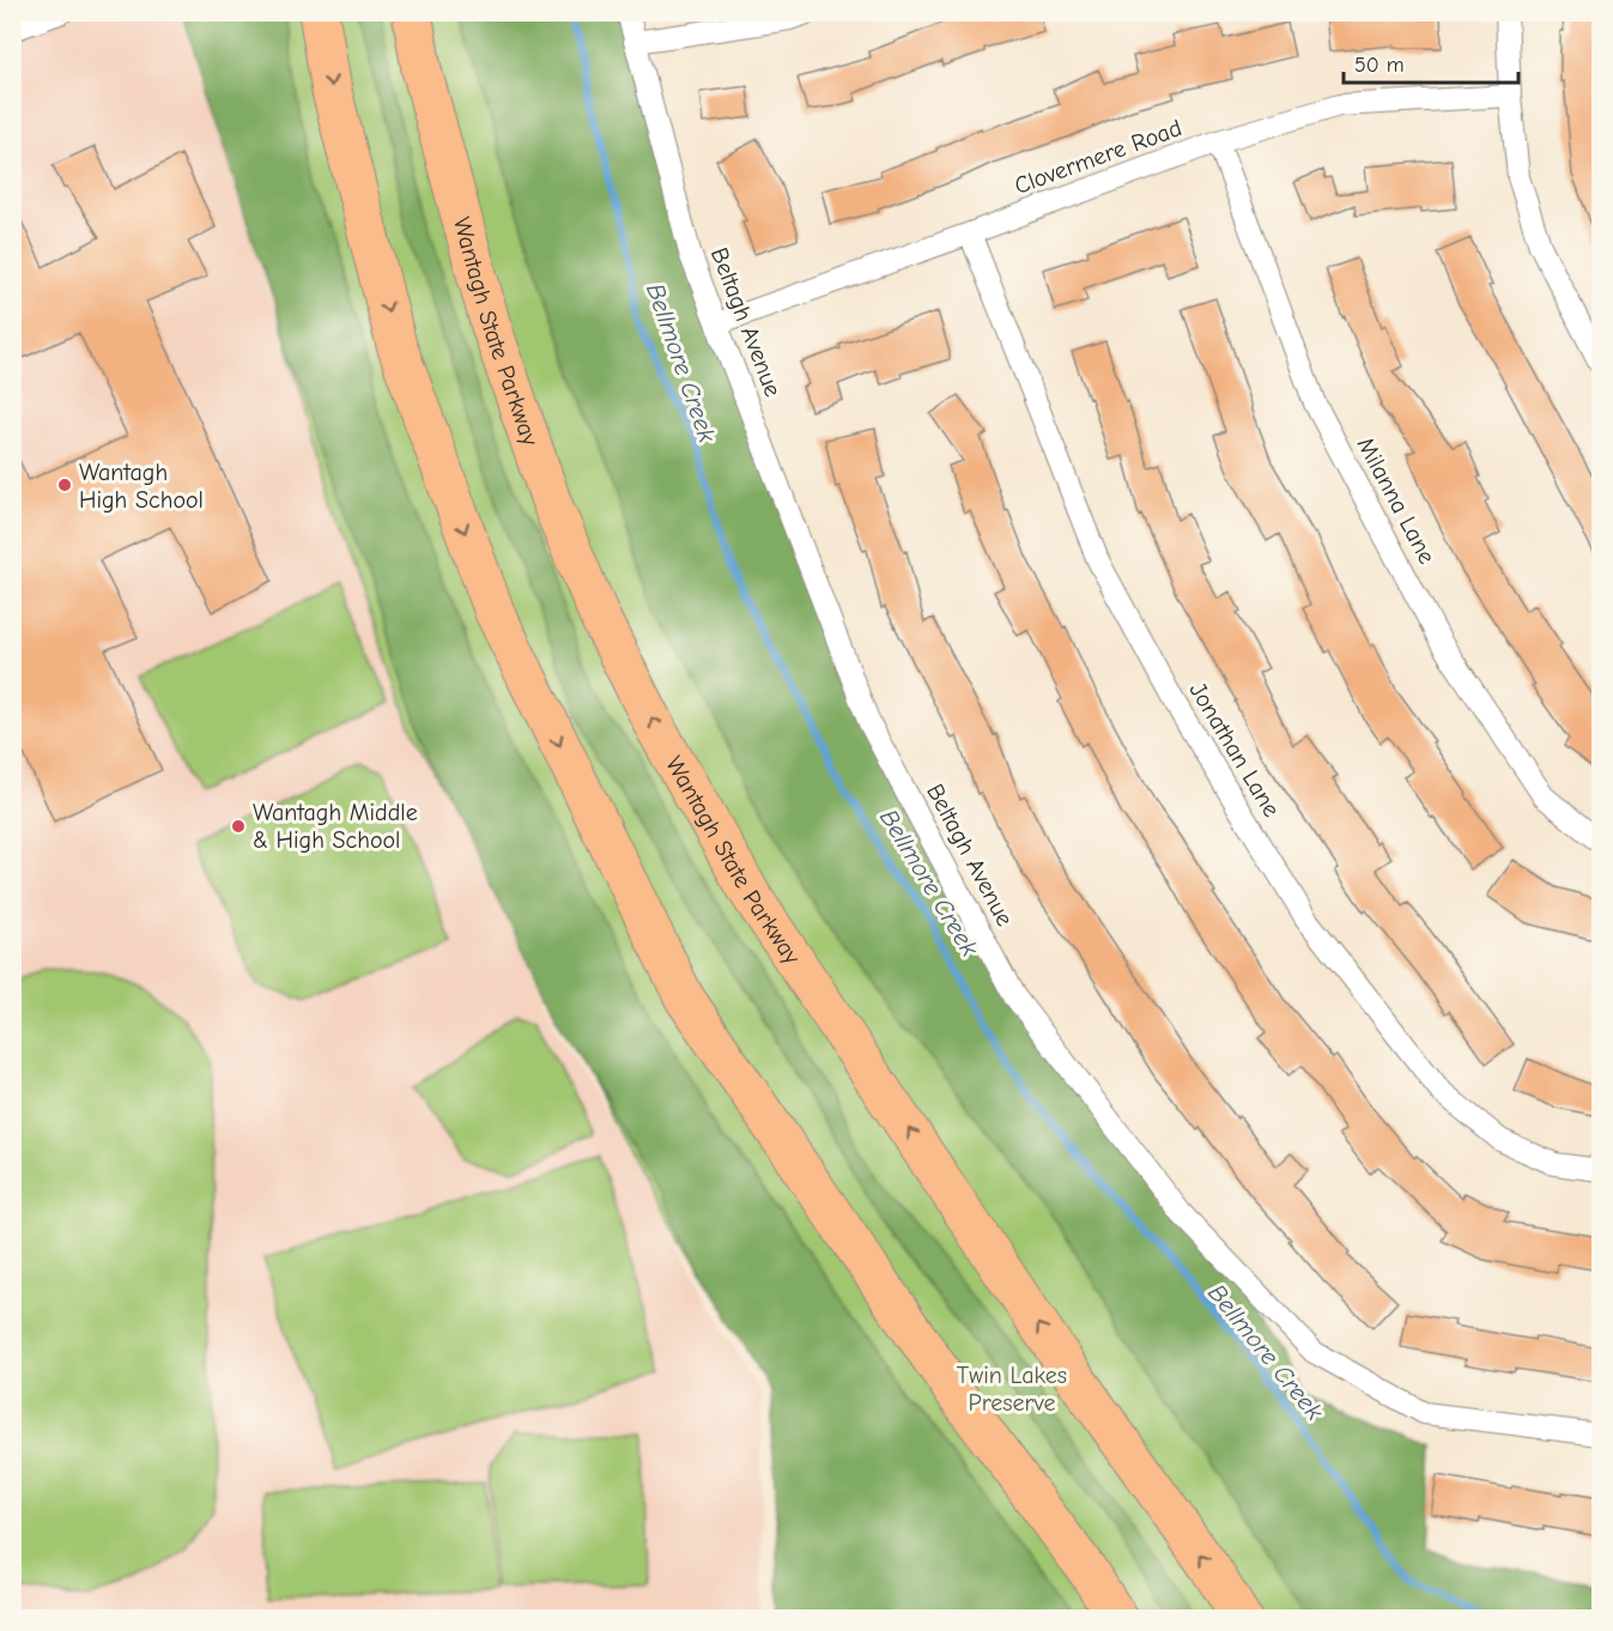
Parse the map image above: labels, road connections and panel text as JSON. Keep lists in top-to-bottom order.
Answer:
{
  "streets": {
    "highway": ["Wantagh State Parkway"],
    "street": [
      "Clovermere Road",
      "Beltagh Avenue",
      "Milanna Lane",
      "Jonathan Lane"
    ]
  },
  "crossings": [
    ["Clovermere Road", "Beltagh Avenue"],
    ["Clovermere Road", "Milanna Lane"],
    ["Clovermere Road", "Jonathan Lane"]
  ],
  "water": ["Bellmore Creek"],
  "parks": ["Twin Lakes Preserve"],
  "places": ["Wantagh High School", "Wantagh Middle & High School"],
  "scale_bar": "50 m"
}
